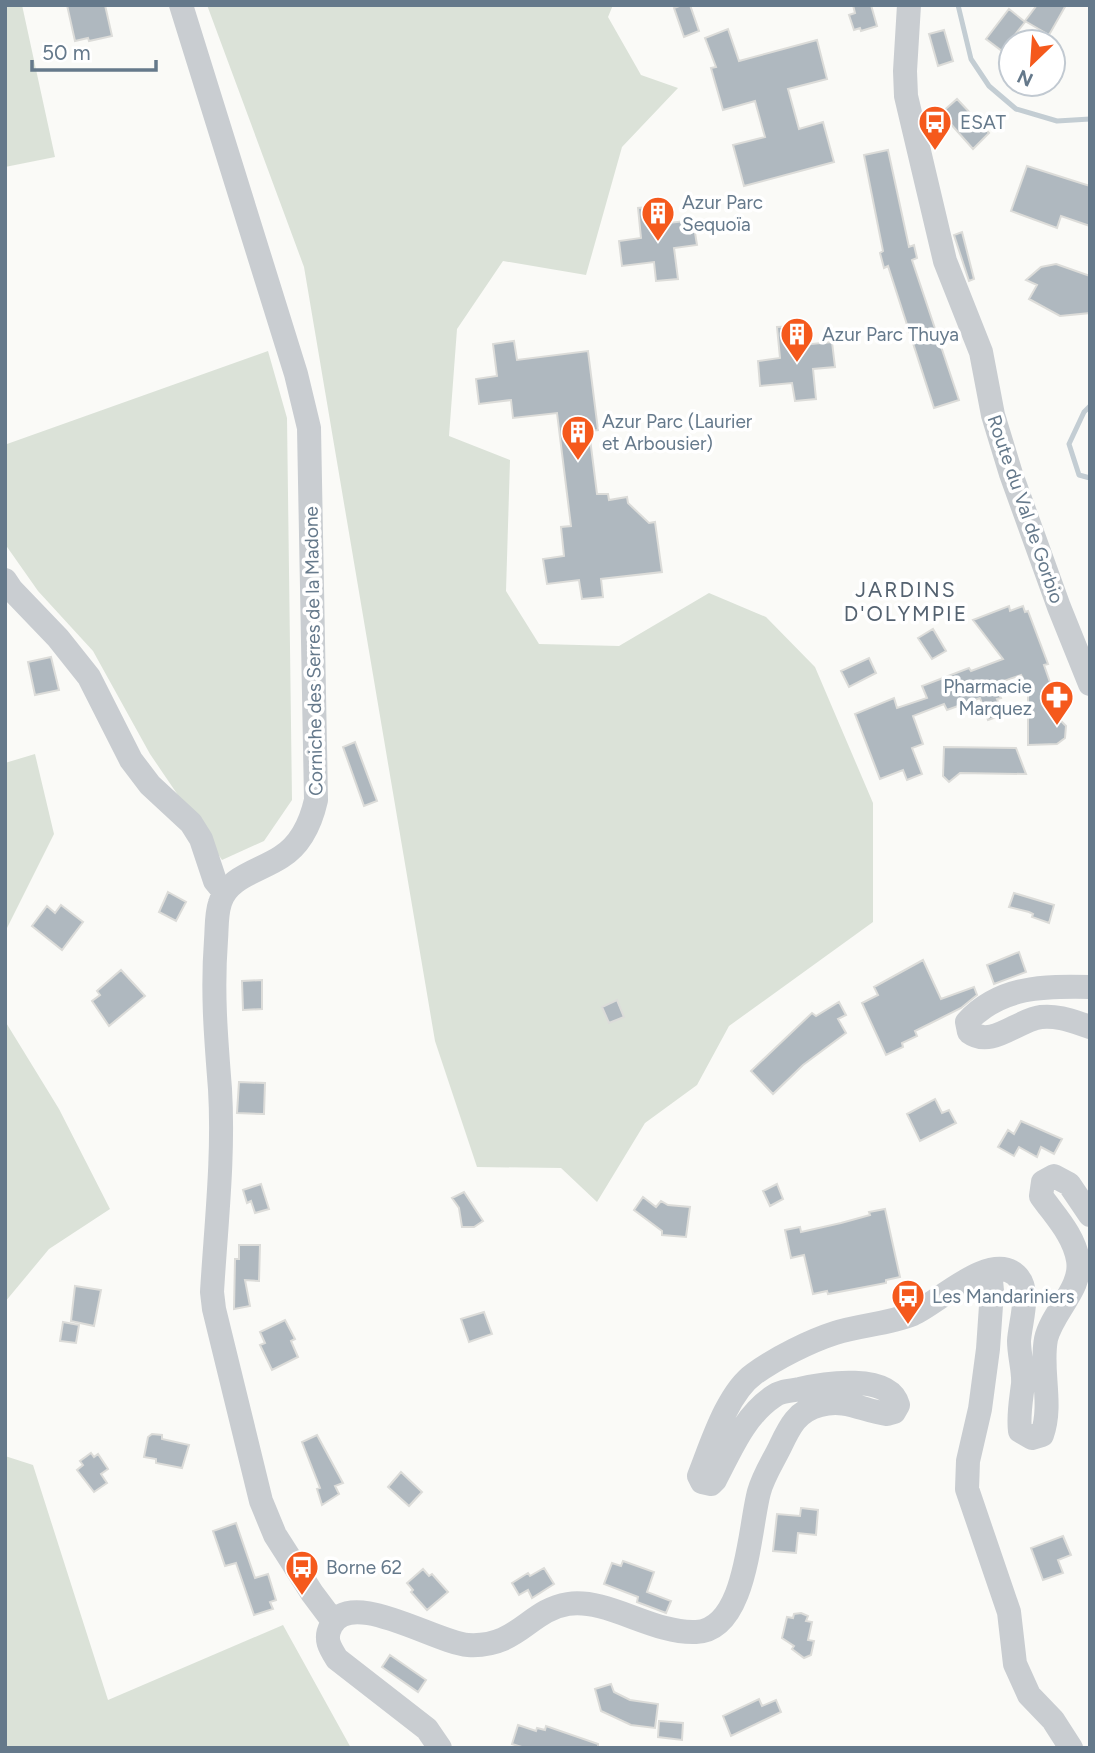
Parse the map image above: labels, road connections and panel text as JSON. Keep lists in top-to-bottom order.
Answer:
{
  "streets": {
    "street": ["Route du Val de Gorbio", "Corniche des Serres de la Madone"]
  },
  "districts": ["JARDINS D'OLYMPIE"],
  "places": {
    "bus stop": ["ESAT", "Les Mandariniers", "Borne 62"],
    "building": ["Azur Parc Sequoïa", "Azur Parc Thuya", "Azur Parc (Laurier et Arbousier)"],
    "pharmacy": ["Pharmacie Marquez"]
  },
  "scale_bar": "50 m",
  "north": "bottom left"
}
